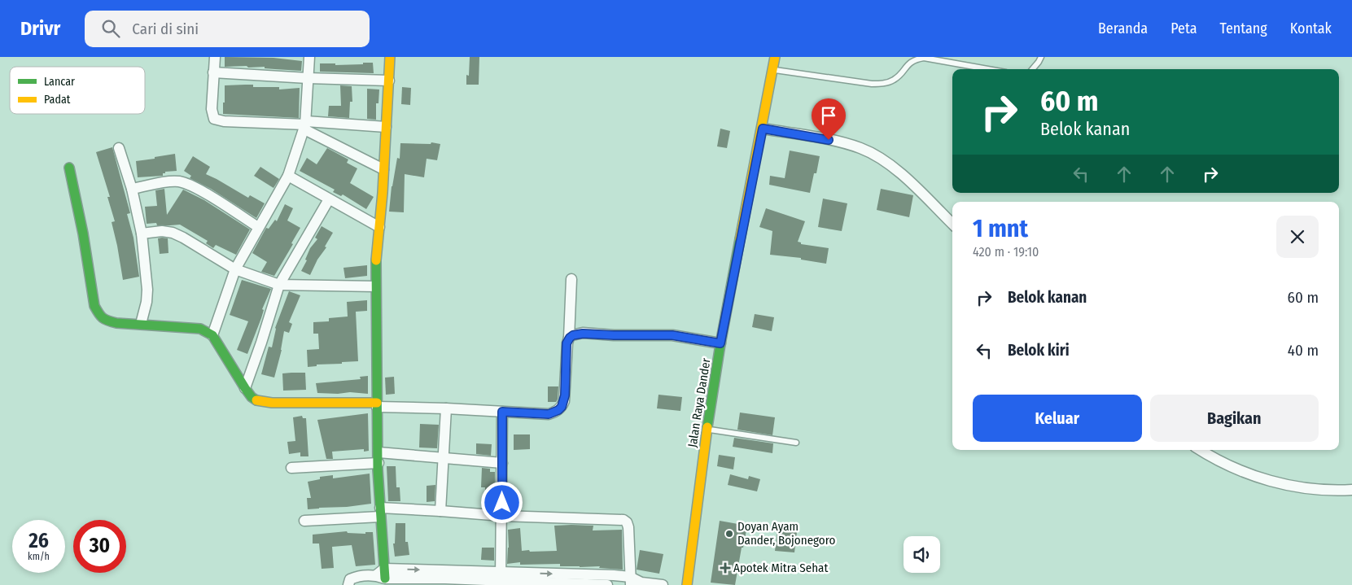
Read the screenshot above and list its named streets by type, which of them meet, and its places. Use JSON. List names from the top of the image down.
{
  "streets": {
    "street": ["Jalan Raya Dander"]
  },
  "places": {
    "other": ["Doyan Ayam Dander, Bojonegoro"],
    "health": ["Apotek Mitra Sehat"]
  },
  "legend": ["Lancar", "Padat"],
  "page": {
    "header": "Drivr",
    "search": "Cari di sini",
    "nav": [
      "Beranda",
      "Peta",
      "Tentang",
      "Kontak"
    ],
    "turn": ["60 m", "Belok kanan"],
    "heading": ["1 mnt", "420 m · 19:10"],
    "list": [
      {
        "name": "Belok kanan",
        "value": "60 m"
      },
      {
        "name": "Belok kiri",
        "value": "40 m"
      }
    ],
    "buttons": ["Keluar", "Bagikan"],
    "speed": "26 km/h",
    "limit": "30"
  }
}
